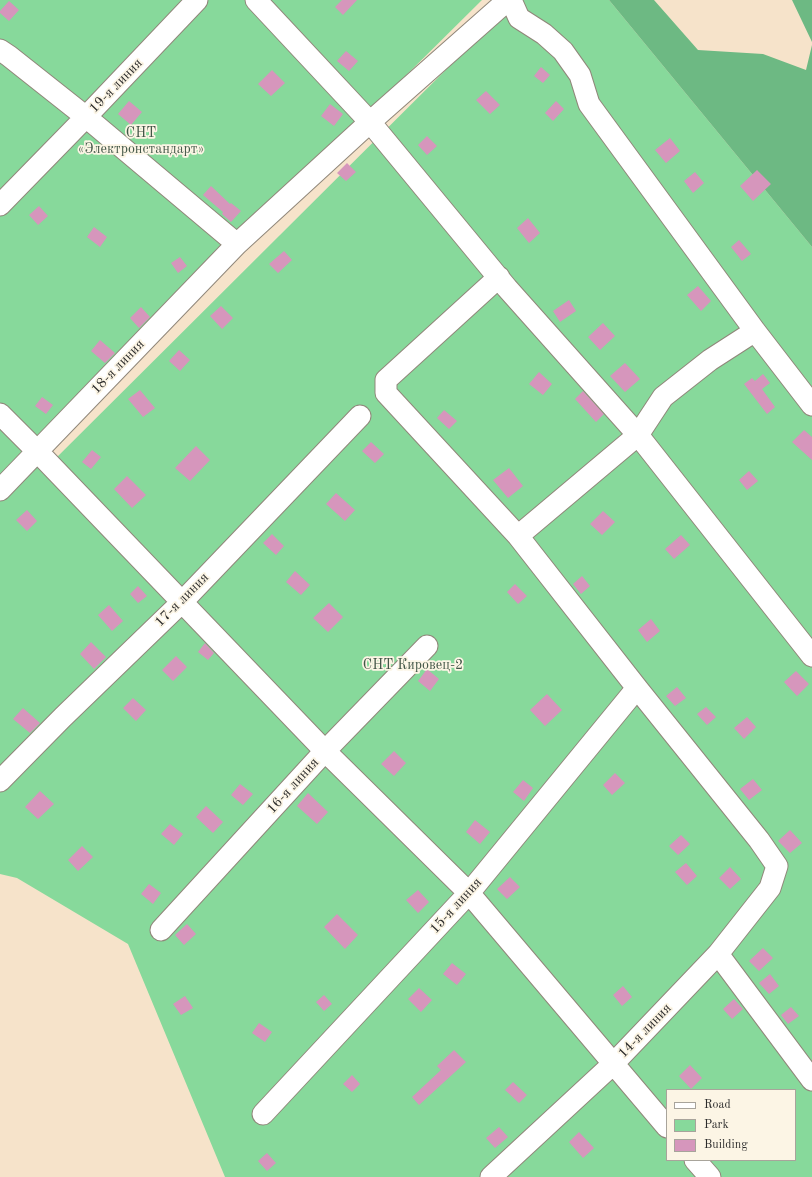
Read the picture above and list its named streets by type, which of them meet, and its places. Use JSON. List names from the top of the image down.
{
  "streets": {
    "street": [
      "19-я линия",
      "18-я линия",
      "17-я линия",
      "16-я линия",
      "15-я линия",
      "14-я линия"
    ]
  },
  "crossings": [
    ["15-я линия", "14-я линия"]
  ],
  "parks": ["СНТ «Электронстандарт»", "СНТ Кировец-2"],
  "legend": ["Road", "Park", "Building"]
}
